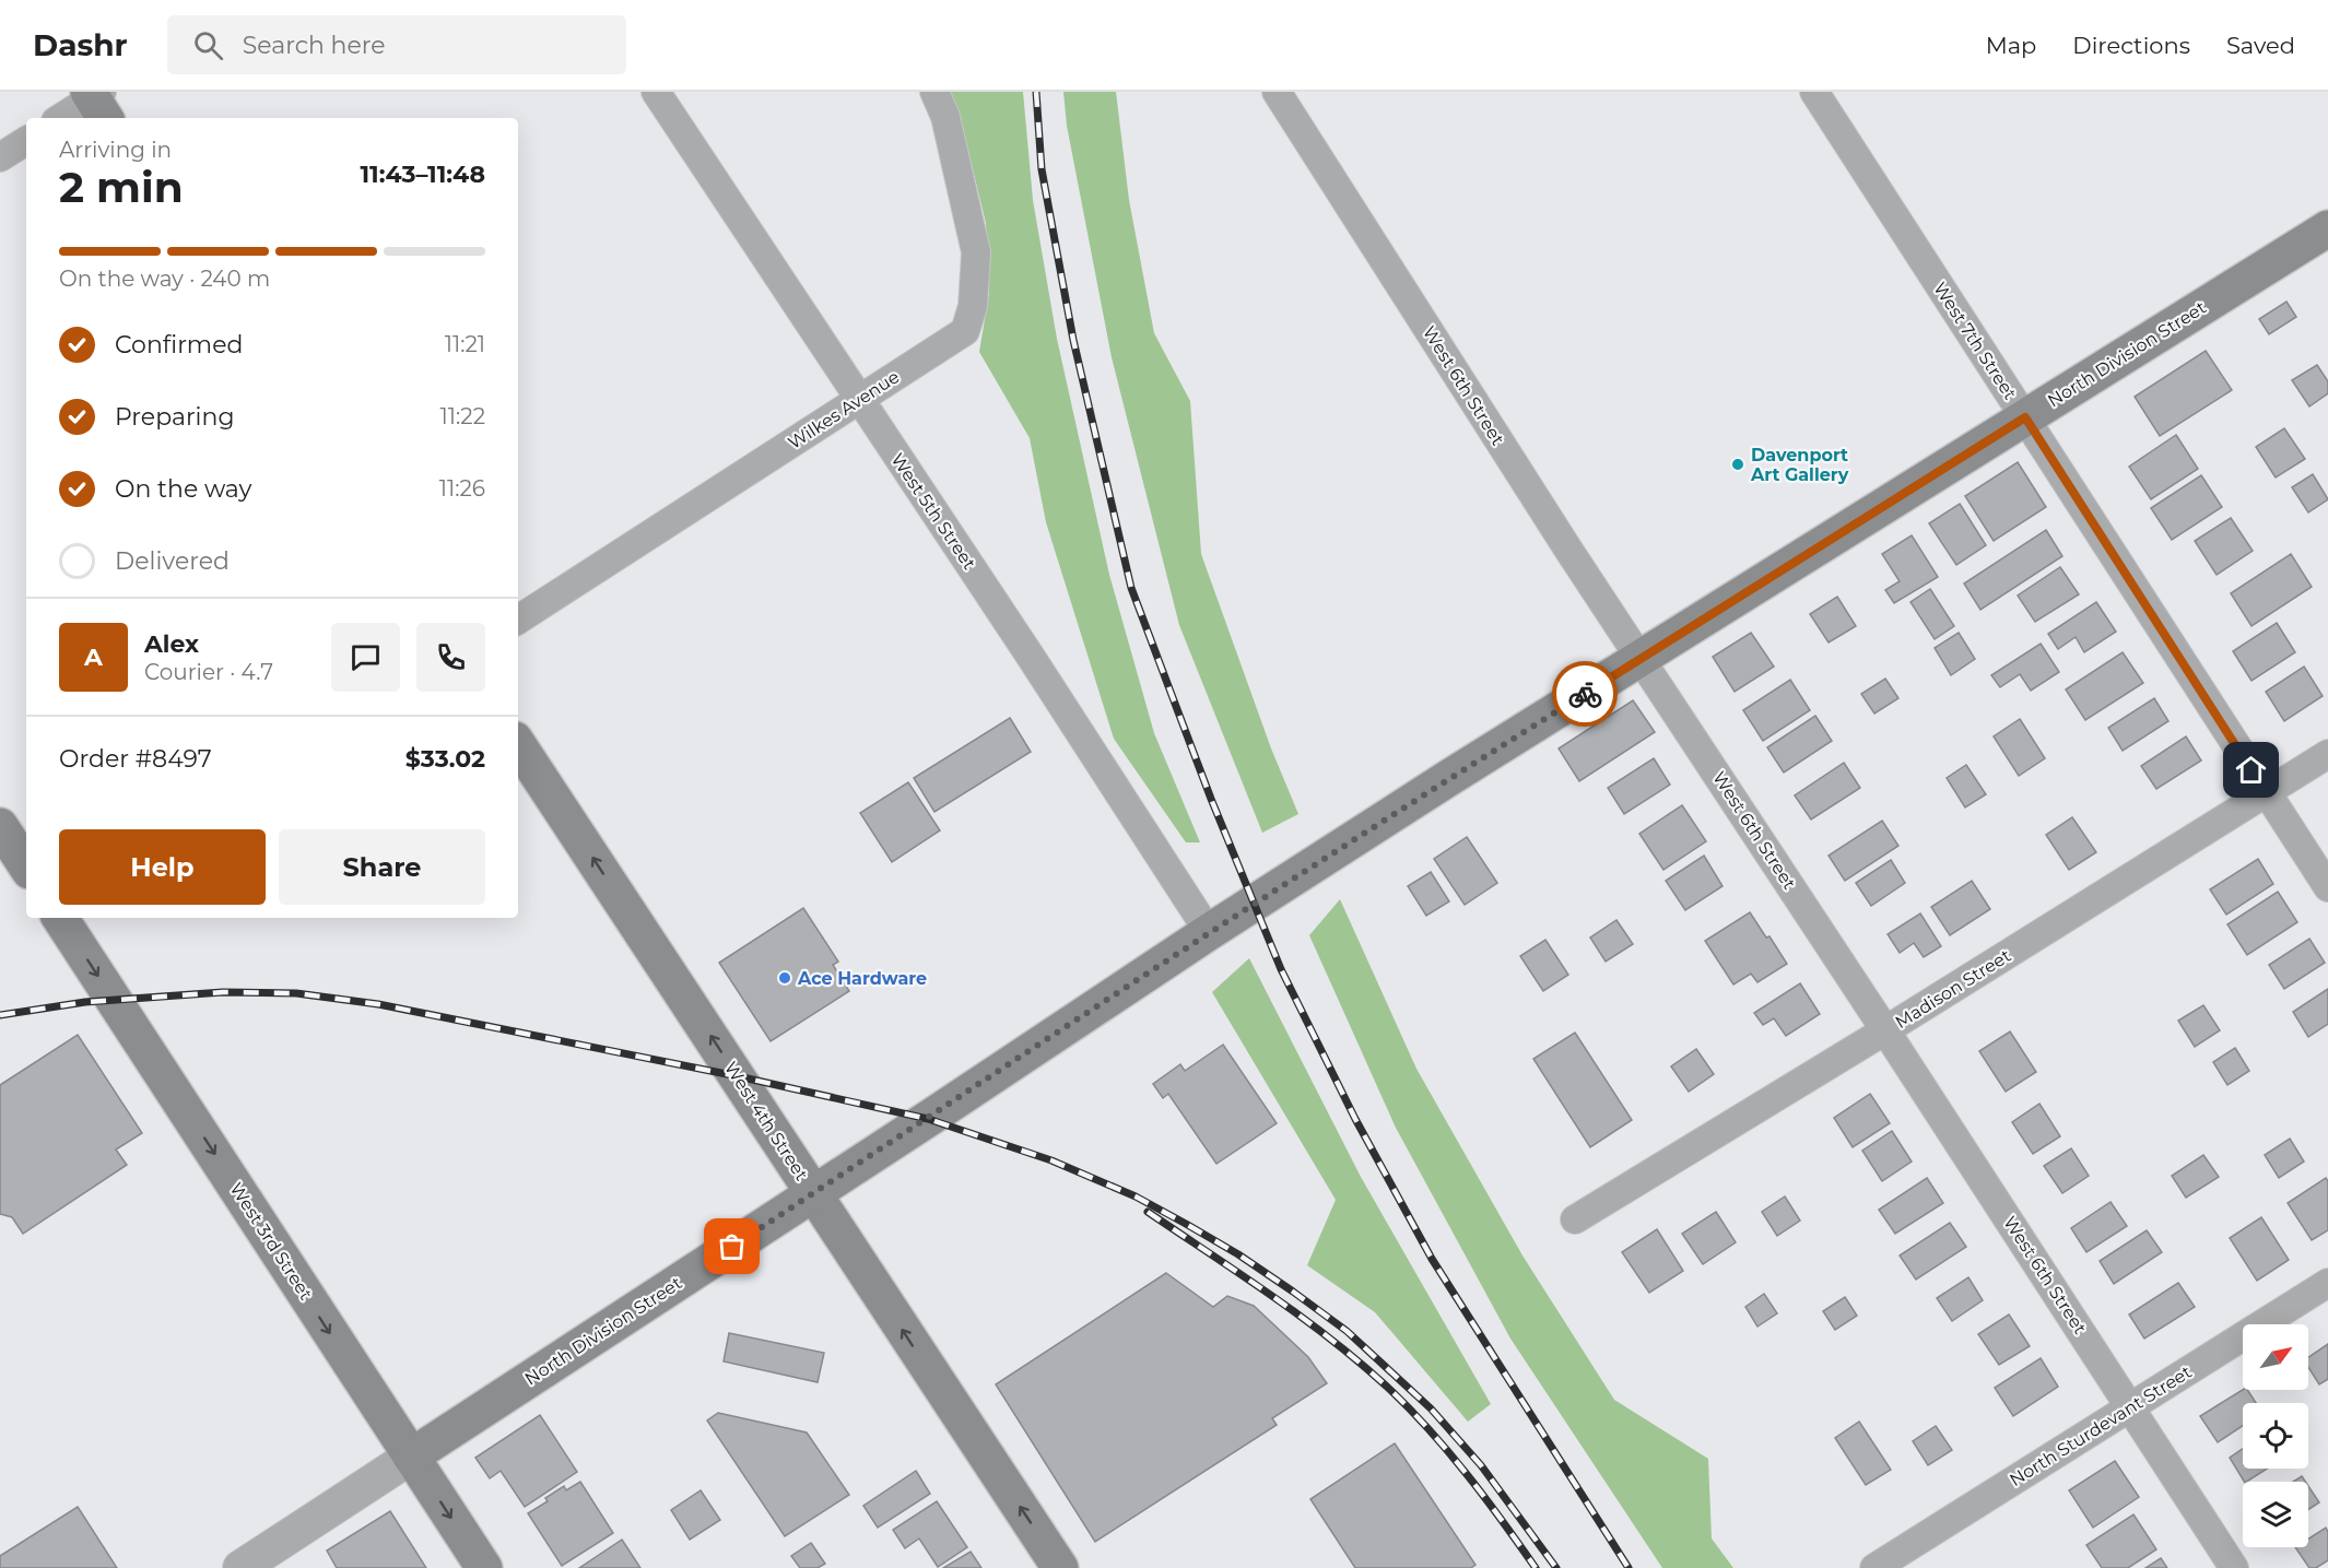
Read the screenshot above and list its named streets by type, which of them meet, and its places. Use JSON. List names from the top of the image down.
{
  "streets": {
    "main road": ["North Division Street", "West 4th Street", "West 3rd Street"],
    "street": [
      "West 7th Street",
      "West 6th Street",
      "Wilkes Avenue",
      "West 5th Street",
      "Madison Street",
      "North Sturdevant Street"
    ]
  },
  "crossings": [
    ["West 7th Street", "North Division Street"],
    ["West 7th Street", "Madison Street"],
    ["North Division Street", "West 6th Street"],
    ["North Division Street", "West 5th Street"],
    ["North Division Street", "West 4th Street"],
    ["North Division Street", "West 3rd Street"],
    ["West 6th Street", "Madison Street"],
    ["West 6th Street", "North Sturdevant Street"],
    ["Wilkes Avenue", "West 5th Street"]
  ],
  "one_way": ["West 4th Street", "West 3rd Street"],
  "places": ["Davenport Art Gallery", "Ace Hardware"],
  "north": "top right",
  "page": {
    "header": "Dashr",
    "search": "Search here",
    "nav": ["Map", "Directions", "Saved"],
    "heading": ["2 min", "Arriving in", "11:43–11:48"],
    "panel": [
      "Alex",
      "Courier · 4.7",
      "Order #8497",
      "$33.02"
    ],
    "bar": "On the way · 240 m",
    "list": [
      ["Confirmed", "11:21"],
      ["Preparing", "11:22"],
      ["On the way", "11:26"],
      "Delivered"
    ],
    "round": "A",
    "buttons": ["Help", "Share"]
  }
}
